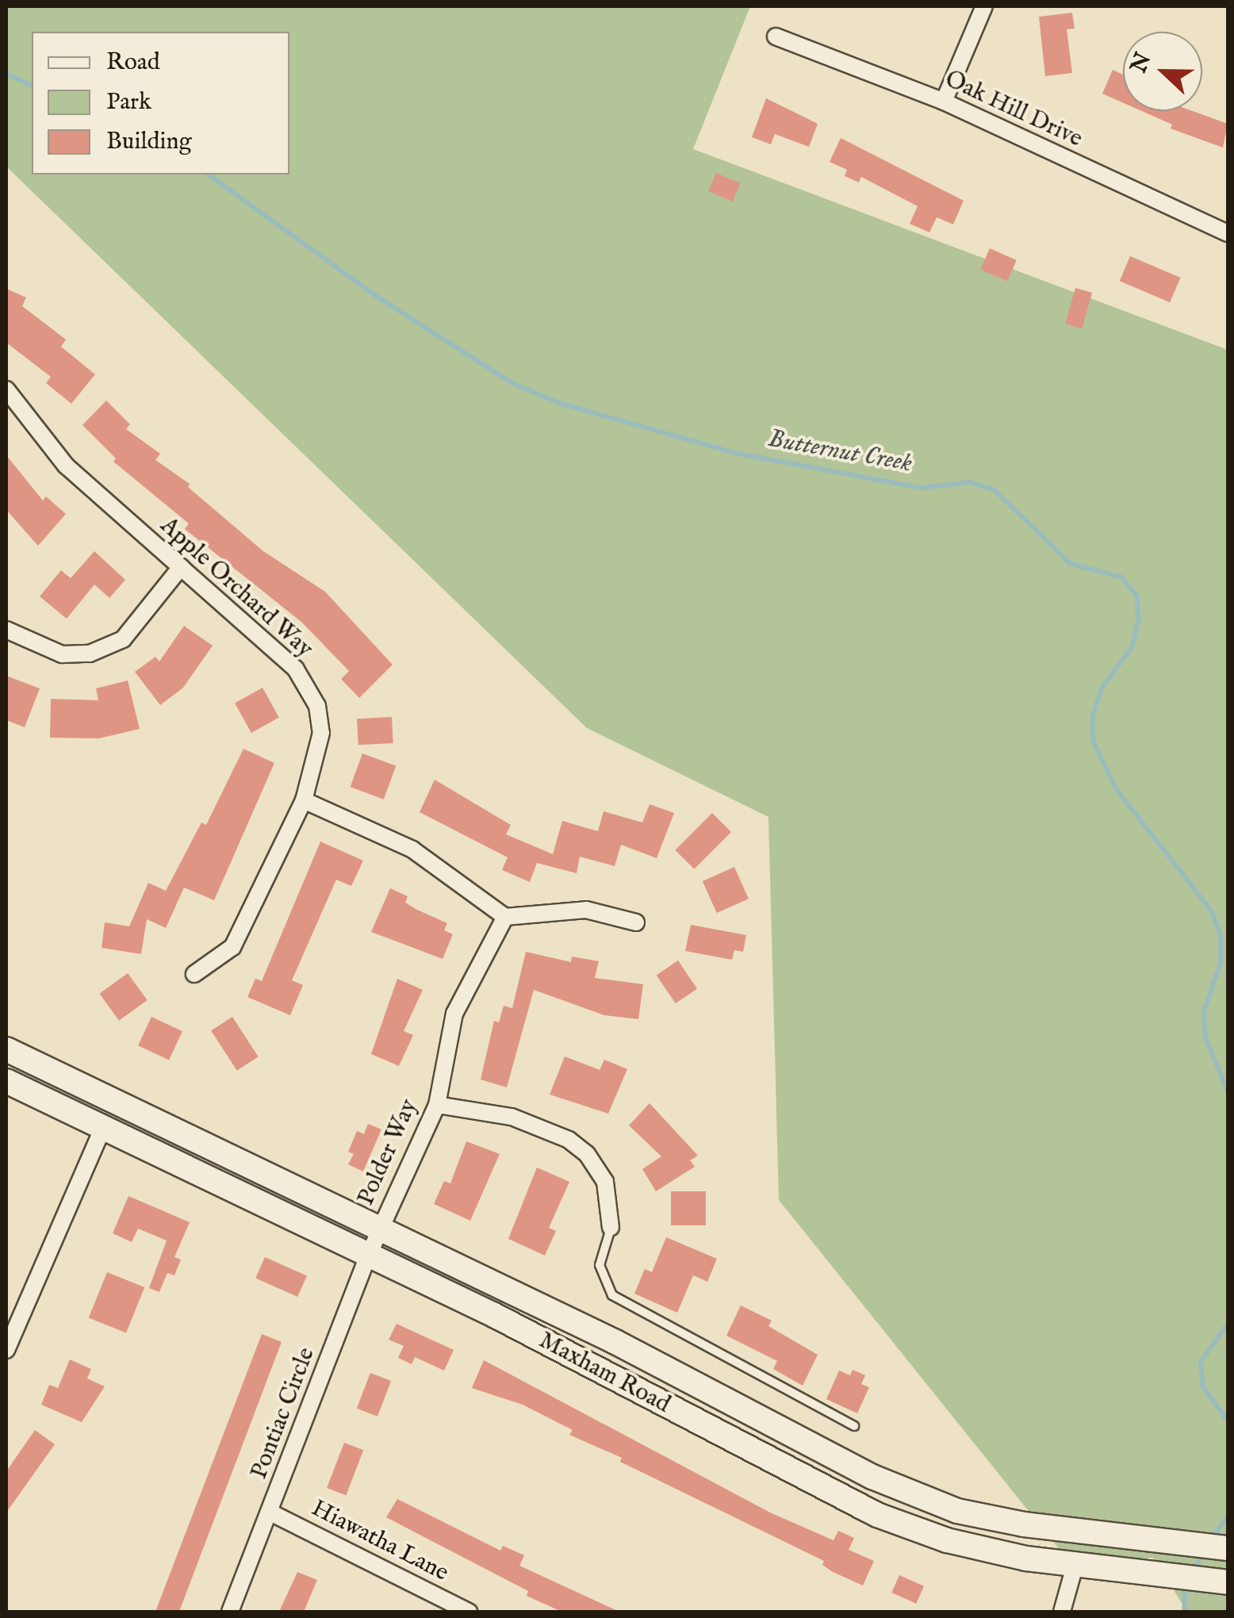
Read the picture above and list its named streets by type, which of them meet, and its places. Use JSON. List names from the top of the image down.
{
  "streets": {
    "main road": ["Maxham Road"],
    "street": [
      "Oak Hill Drive",
      "Apple Orchard Way",
      "Polder Way",
      "Pontiac Circle",
      "Hiawatha Lane"
    ]
  },
  "crossings": [
    ["Polder Way", "Maxham Road"],
    ["Polder Way", "Pontiac Circle"],
    ["Maxham Road", "Pontiac Circle"],
    ["Pontiac Circle", "Hiawatha Lane"]
  ],
  "water": ["Butternut Creek"],
  "legend": ["Road", "Park", "Building"],
  "north": "left"
}
